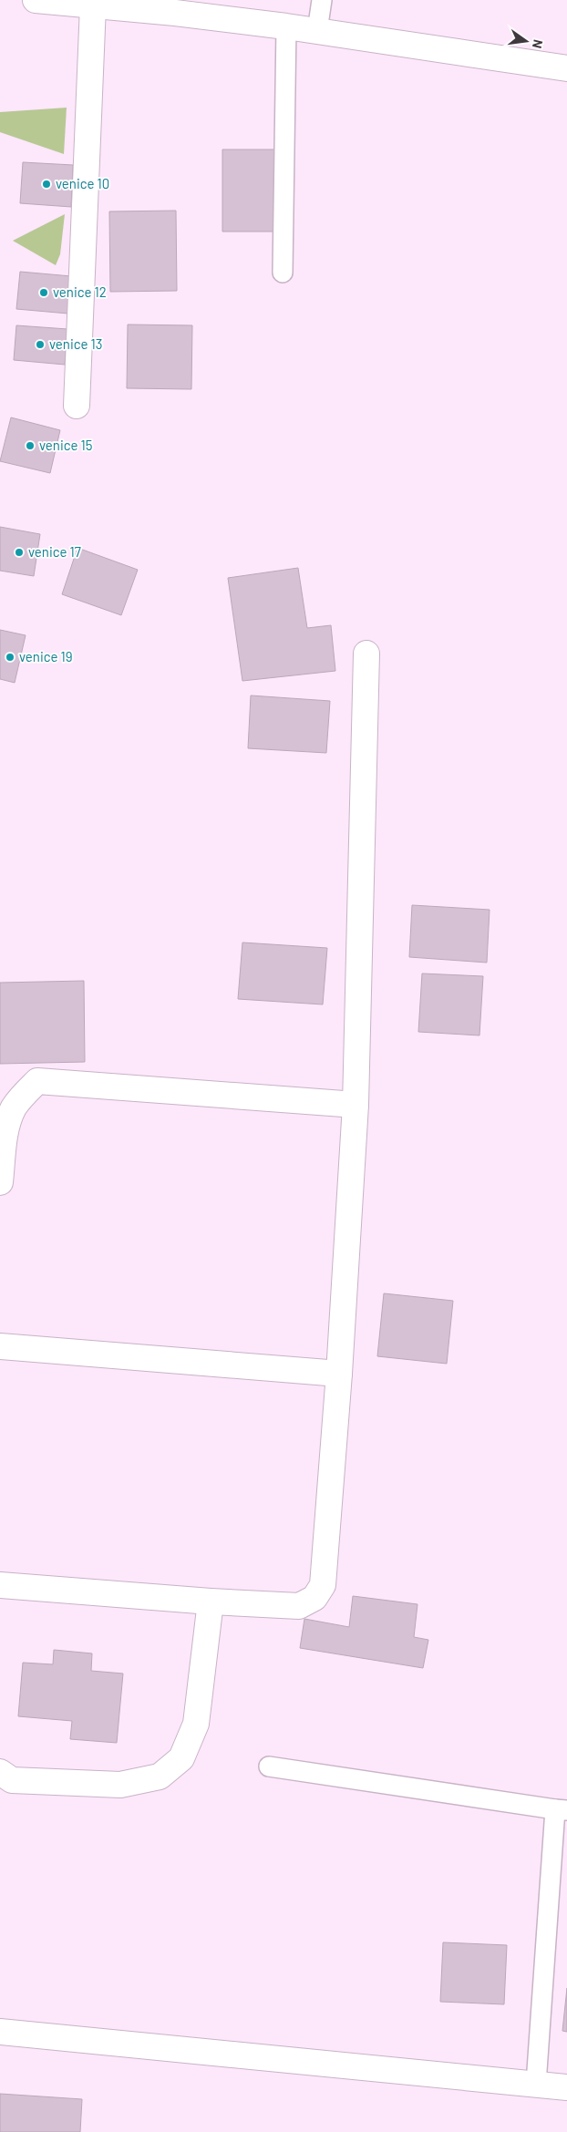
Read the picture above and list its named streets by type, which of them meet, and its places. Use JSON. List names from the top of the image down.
{
  "places": [
    "venice 10",
    "venice 12",
    "venice 13",
    "venice 15",
    "venice 17",
    "venice 19"
  ],
  "north": "right"
}
